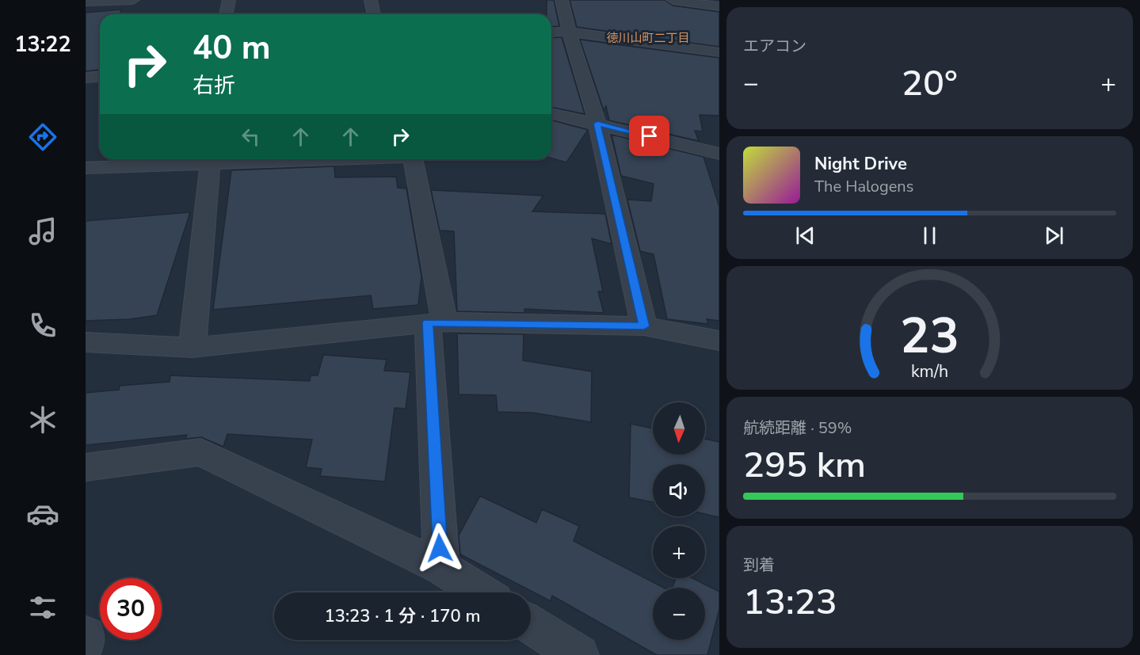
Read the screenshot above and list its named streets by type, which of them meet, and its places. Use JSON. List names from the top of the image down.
{
  "districts": ["徳川山町二丁目"],
  "north": "bottom",
  "page": {
    "tabs": "13:22",
    "tile": [
      "エアコン",
      ["航続距離 · 59%", "295 km"],
      ["到着", "13:23"]
    ],
    "turn": ["40 m", "右折"],
    "heat": ["−", "20°", "+"],
    "song": ["Night Drive", "The Halogens"],
    "map_buttons": ["+", "−"],
    "limit": "30",
    "trip": "13:23 · 1 分 · 170 m",
    "gauge": ["23", "km/h"]
  }
}
